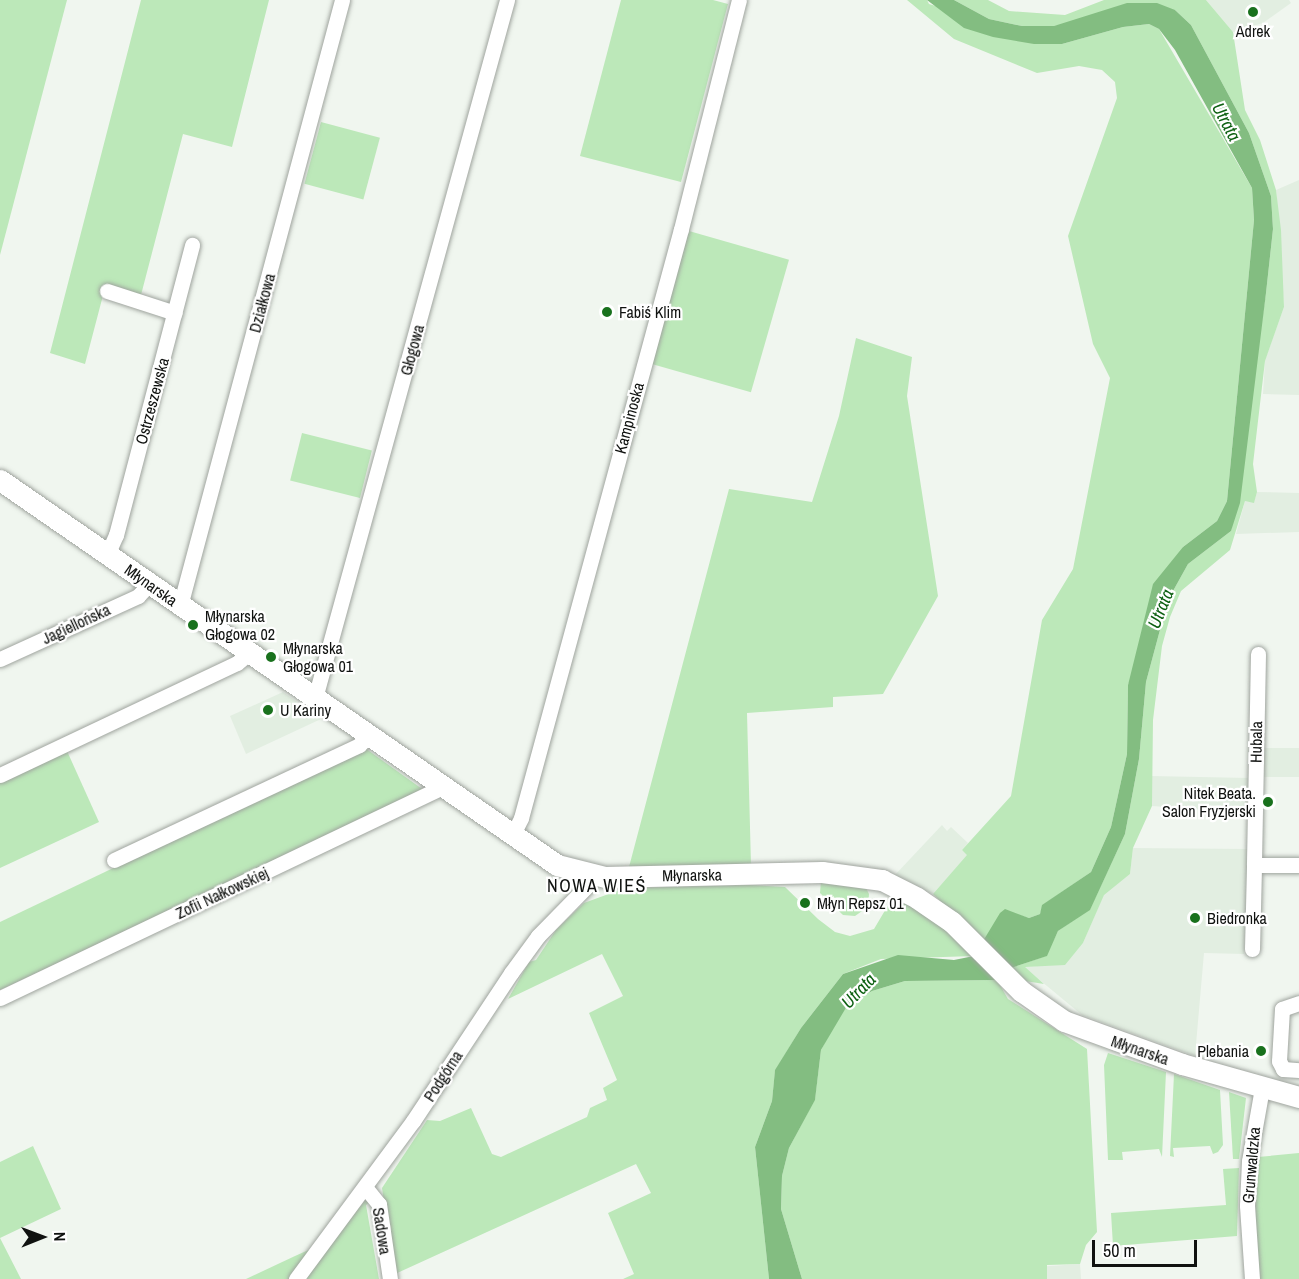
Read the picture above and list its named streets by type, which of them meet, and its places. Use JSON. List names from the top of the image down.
{
  "streets": {
    "street": [
      "Działkowa",
      "Głogowa",
      "Ostrzeszewska",
      "Kampinoska",
      "Młynarska",
      "Jagiellońska",
      "Hubala",
      "Zofii Nałkowskiej",
      "Podgórna",
      "Grunwaldzka",
      "Sadowa"
    ]
  },
  "crossings": [
    ["Działkowa", "Młynarska"],
    ["Głogowa", "Młynarska"],
    ["Ostrzeszewska", "Młynarska"],
    ["Kampinoska", "Młynarska"],
    ["Młynarska", "Jagiellońska"],
    ["Młynarska", "Zofii Nałkowskiej"],
    ["Młynarska", "Podgórna"],
    ["Młynarska", "Grunwaldzka"],
    ["Podgórna", "Sadowa"]
  ],
  "districts": ["NOWA WIEŚ"],
  "water": ["Utrata"],
  "places": [
    "Adrek",
    "Fabiś Klim",
    "Młynarska Głogowa 02",
    "Młynarska Głogowa 01",
    "U Kariny",
    "Nitek Beata. Salon Fryzjerski",
    "Młyn Repsz 01",
    "Biedronka",
    "Plebania"
  ],
  "scale_bar": "50 m",
  "north": "right"
}
